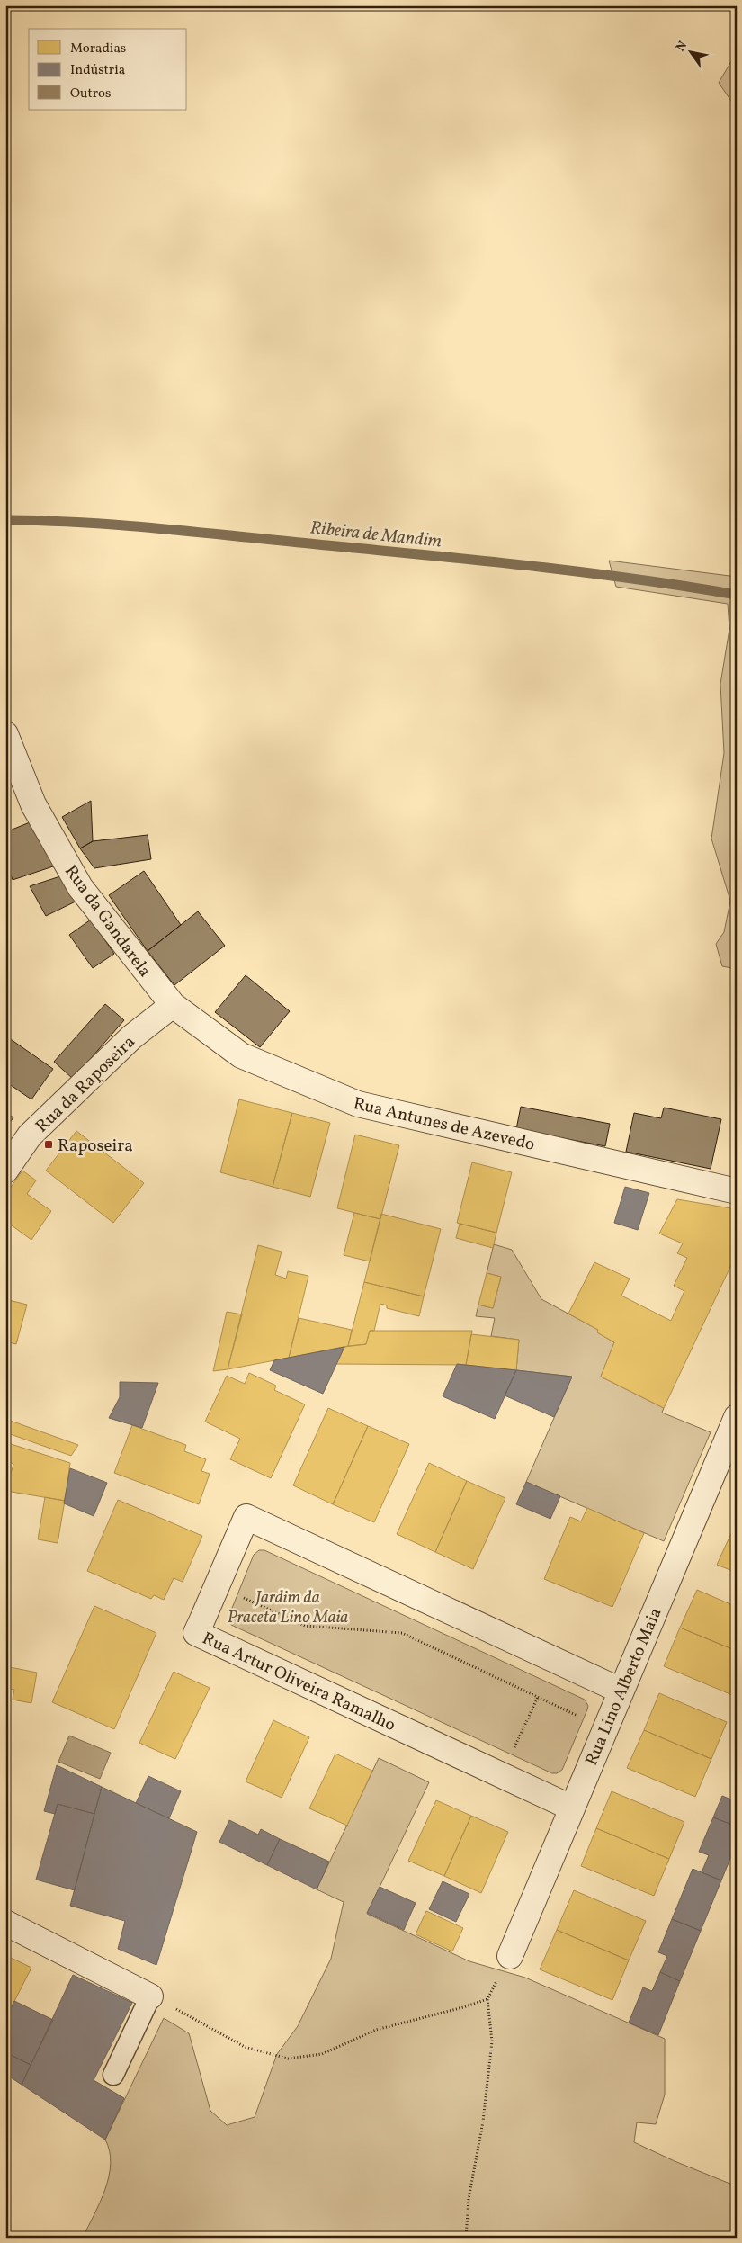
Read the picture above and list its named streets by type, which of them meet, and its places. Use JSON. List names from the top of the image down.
{
  "streets": {
    "street": [
      "Rua da Gandarela",
      "Rua da Raposeira",
      "Rua Antunes de Azevedo",
      "Rua Artur Oliveira Ramalho",
      "Rua Lino Alberto Maia"
    ]
  },
  "crossings": [
    ["Rua da Gandarela", "Rua da Raposeira"],
    ["Rua da Gandarela", "Rua Antunes de Azevedo"],
    ["Rua da Raposeira", "Rua Antunes de Azevedo"],
    ["Rua Artur Oliveira Ramalho", "Rua Lino Alberto Maia"]
  ],
  "water": ["Ribeira de Mandim"],
  "parks": ["Jardim da Praceta Lino Maia"],
  "places": {
    "transit": ["Raposeira"]
  },
  "legend": ["Moradias", "Indústria", "Outros"],
  "north": "top left"
}
